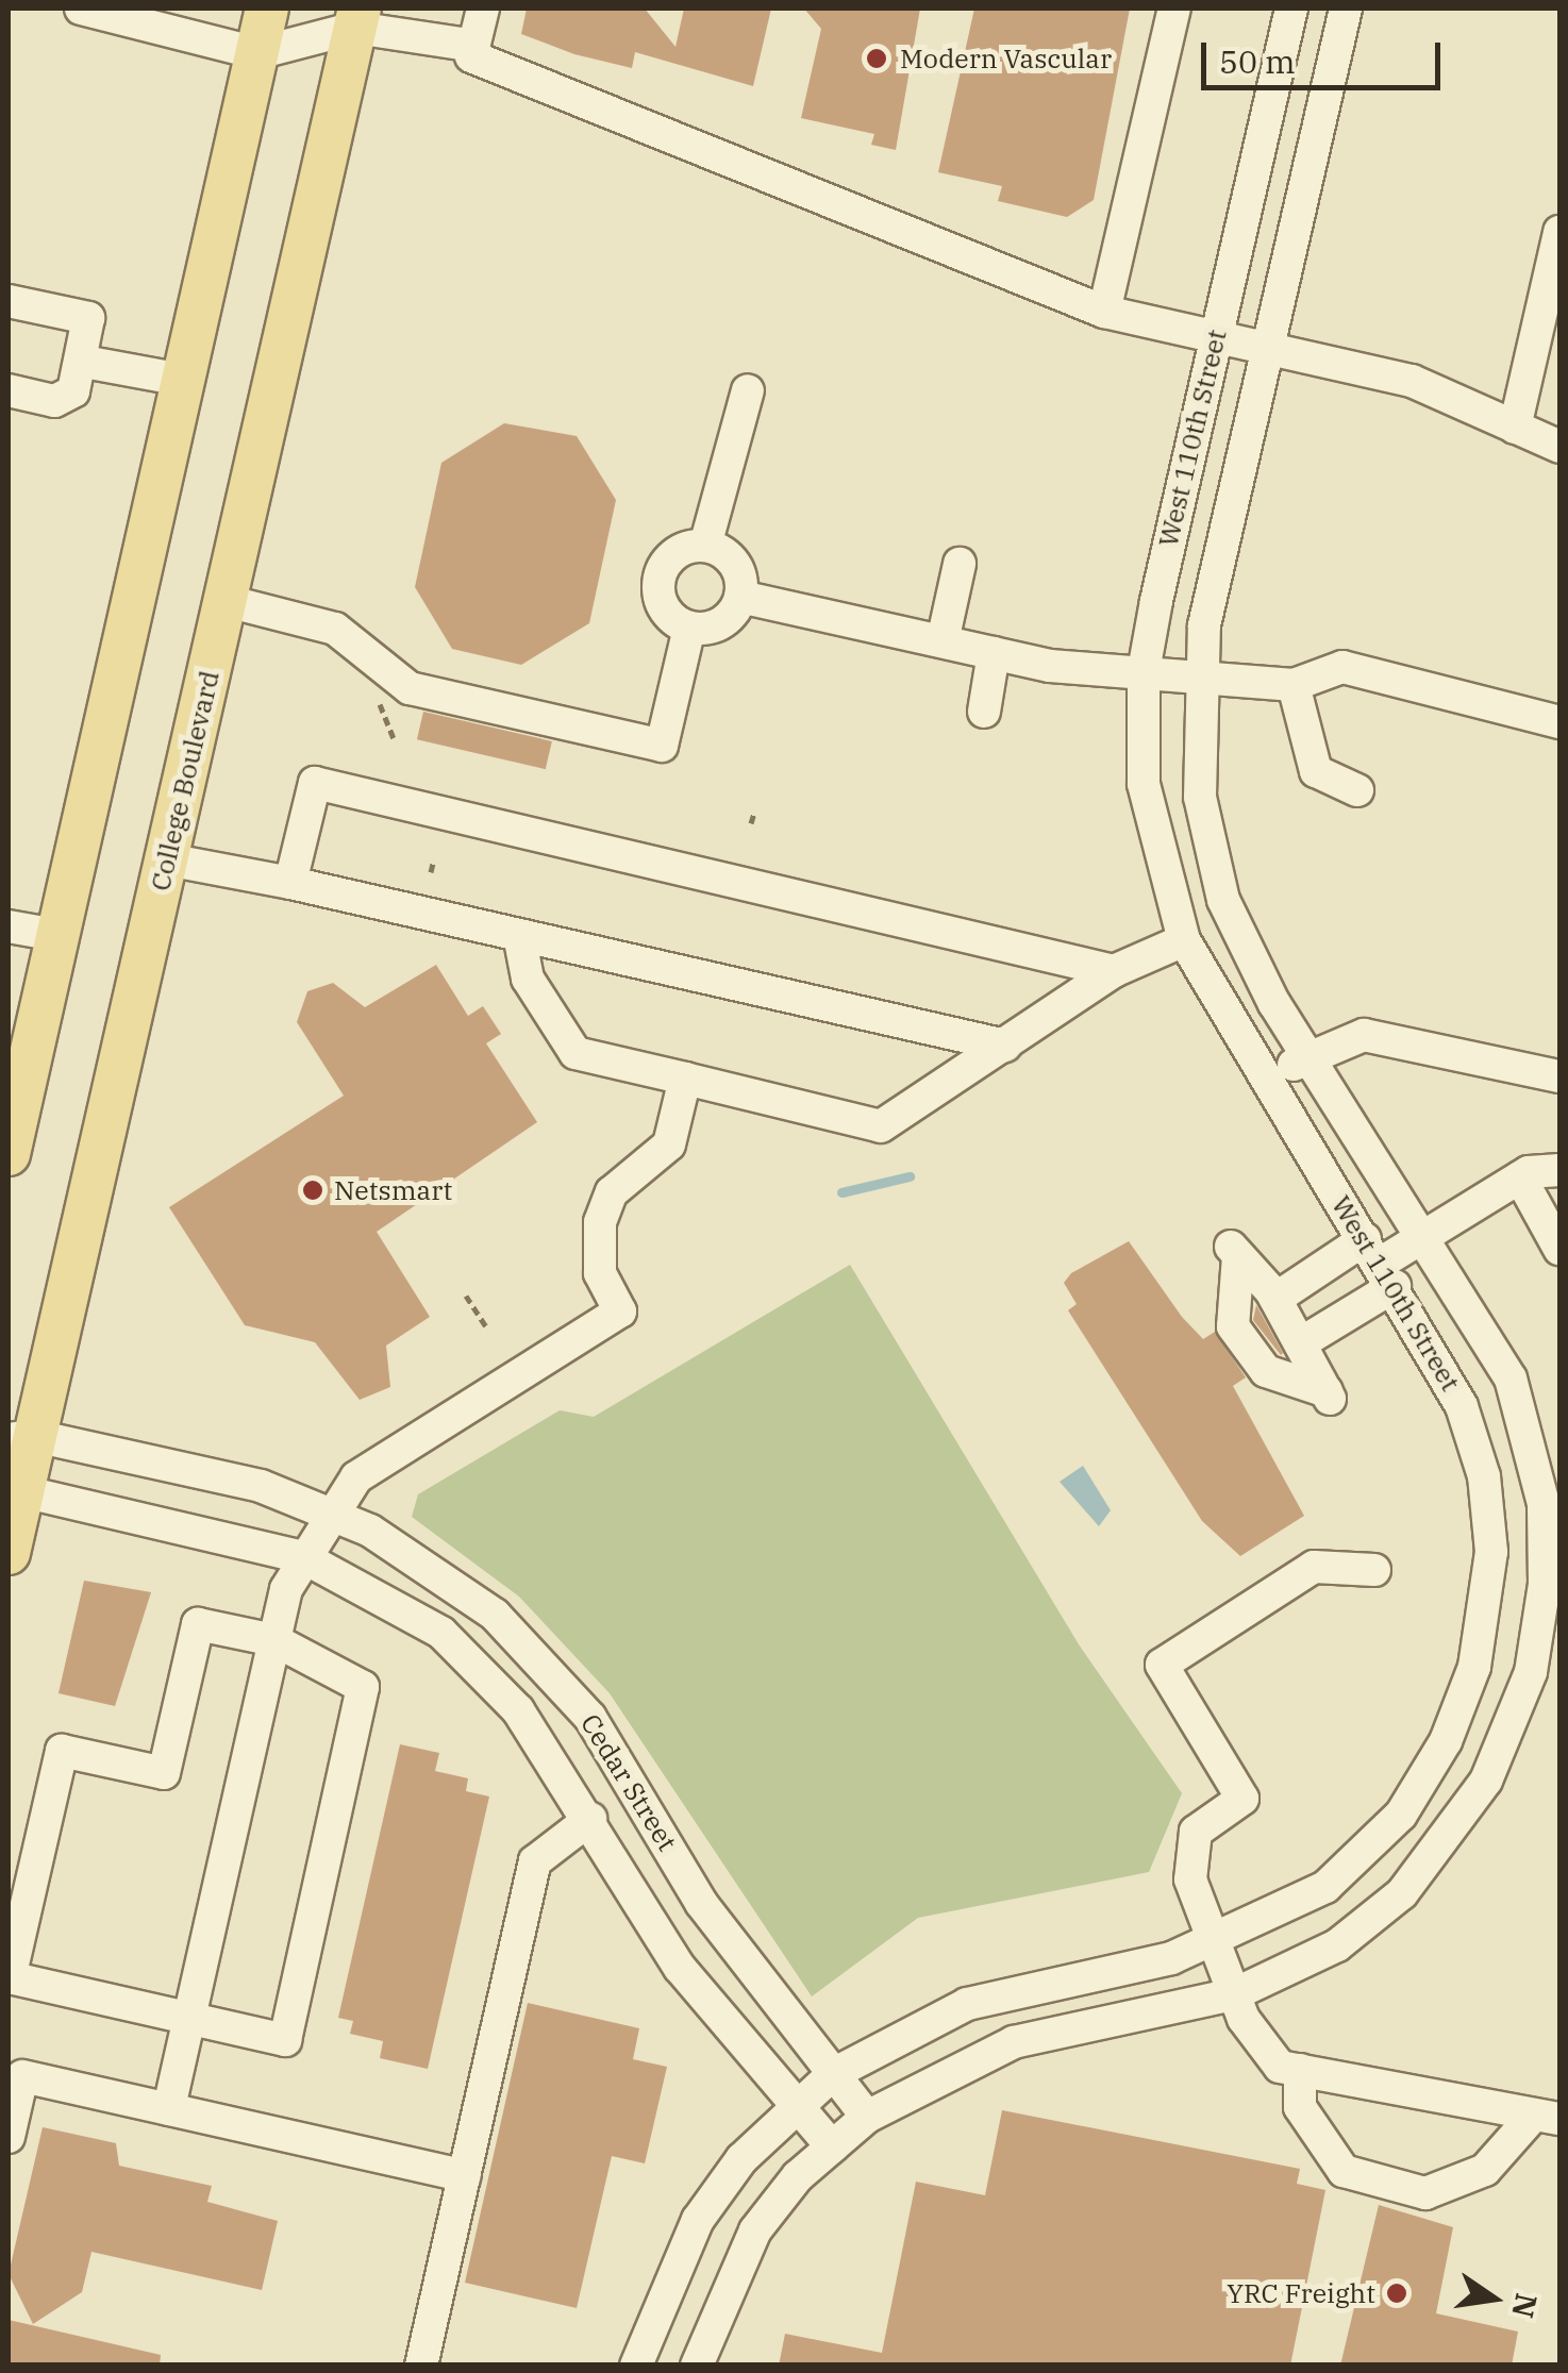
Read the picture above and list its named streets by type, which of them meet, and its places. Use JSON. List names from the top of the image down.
{
  "streets": {
    "main road": ["College Boulevard"],
    "street": ["West 110th Street", "Cedar Street"]
  },
  "crossings": [
    ["West 110th Street", "Cedar Street"],
    ["College Boulevard", "Cedar Street"]
  ],
  "places": ["Modern Vascular", "Netsmart", "YRC Freight"],
  "scale_bar": "50 m",
  "north": "right"
}
